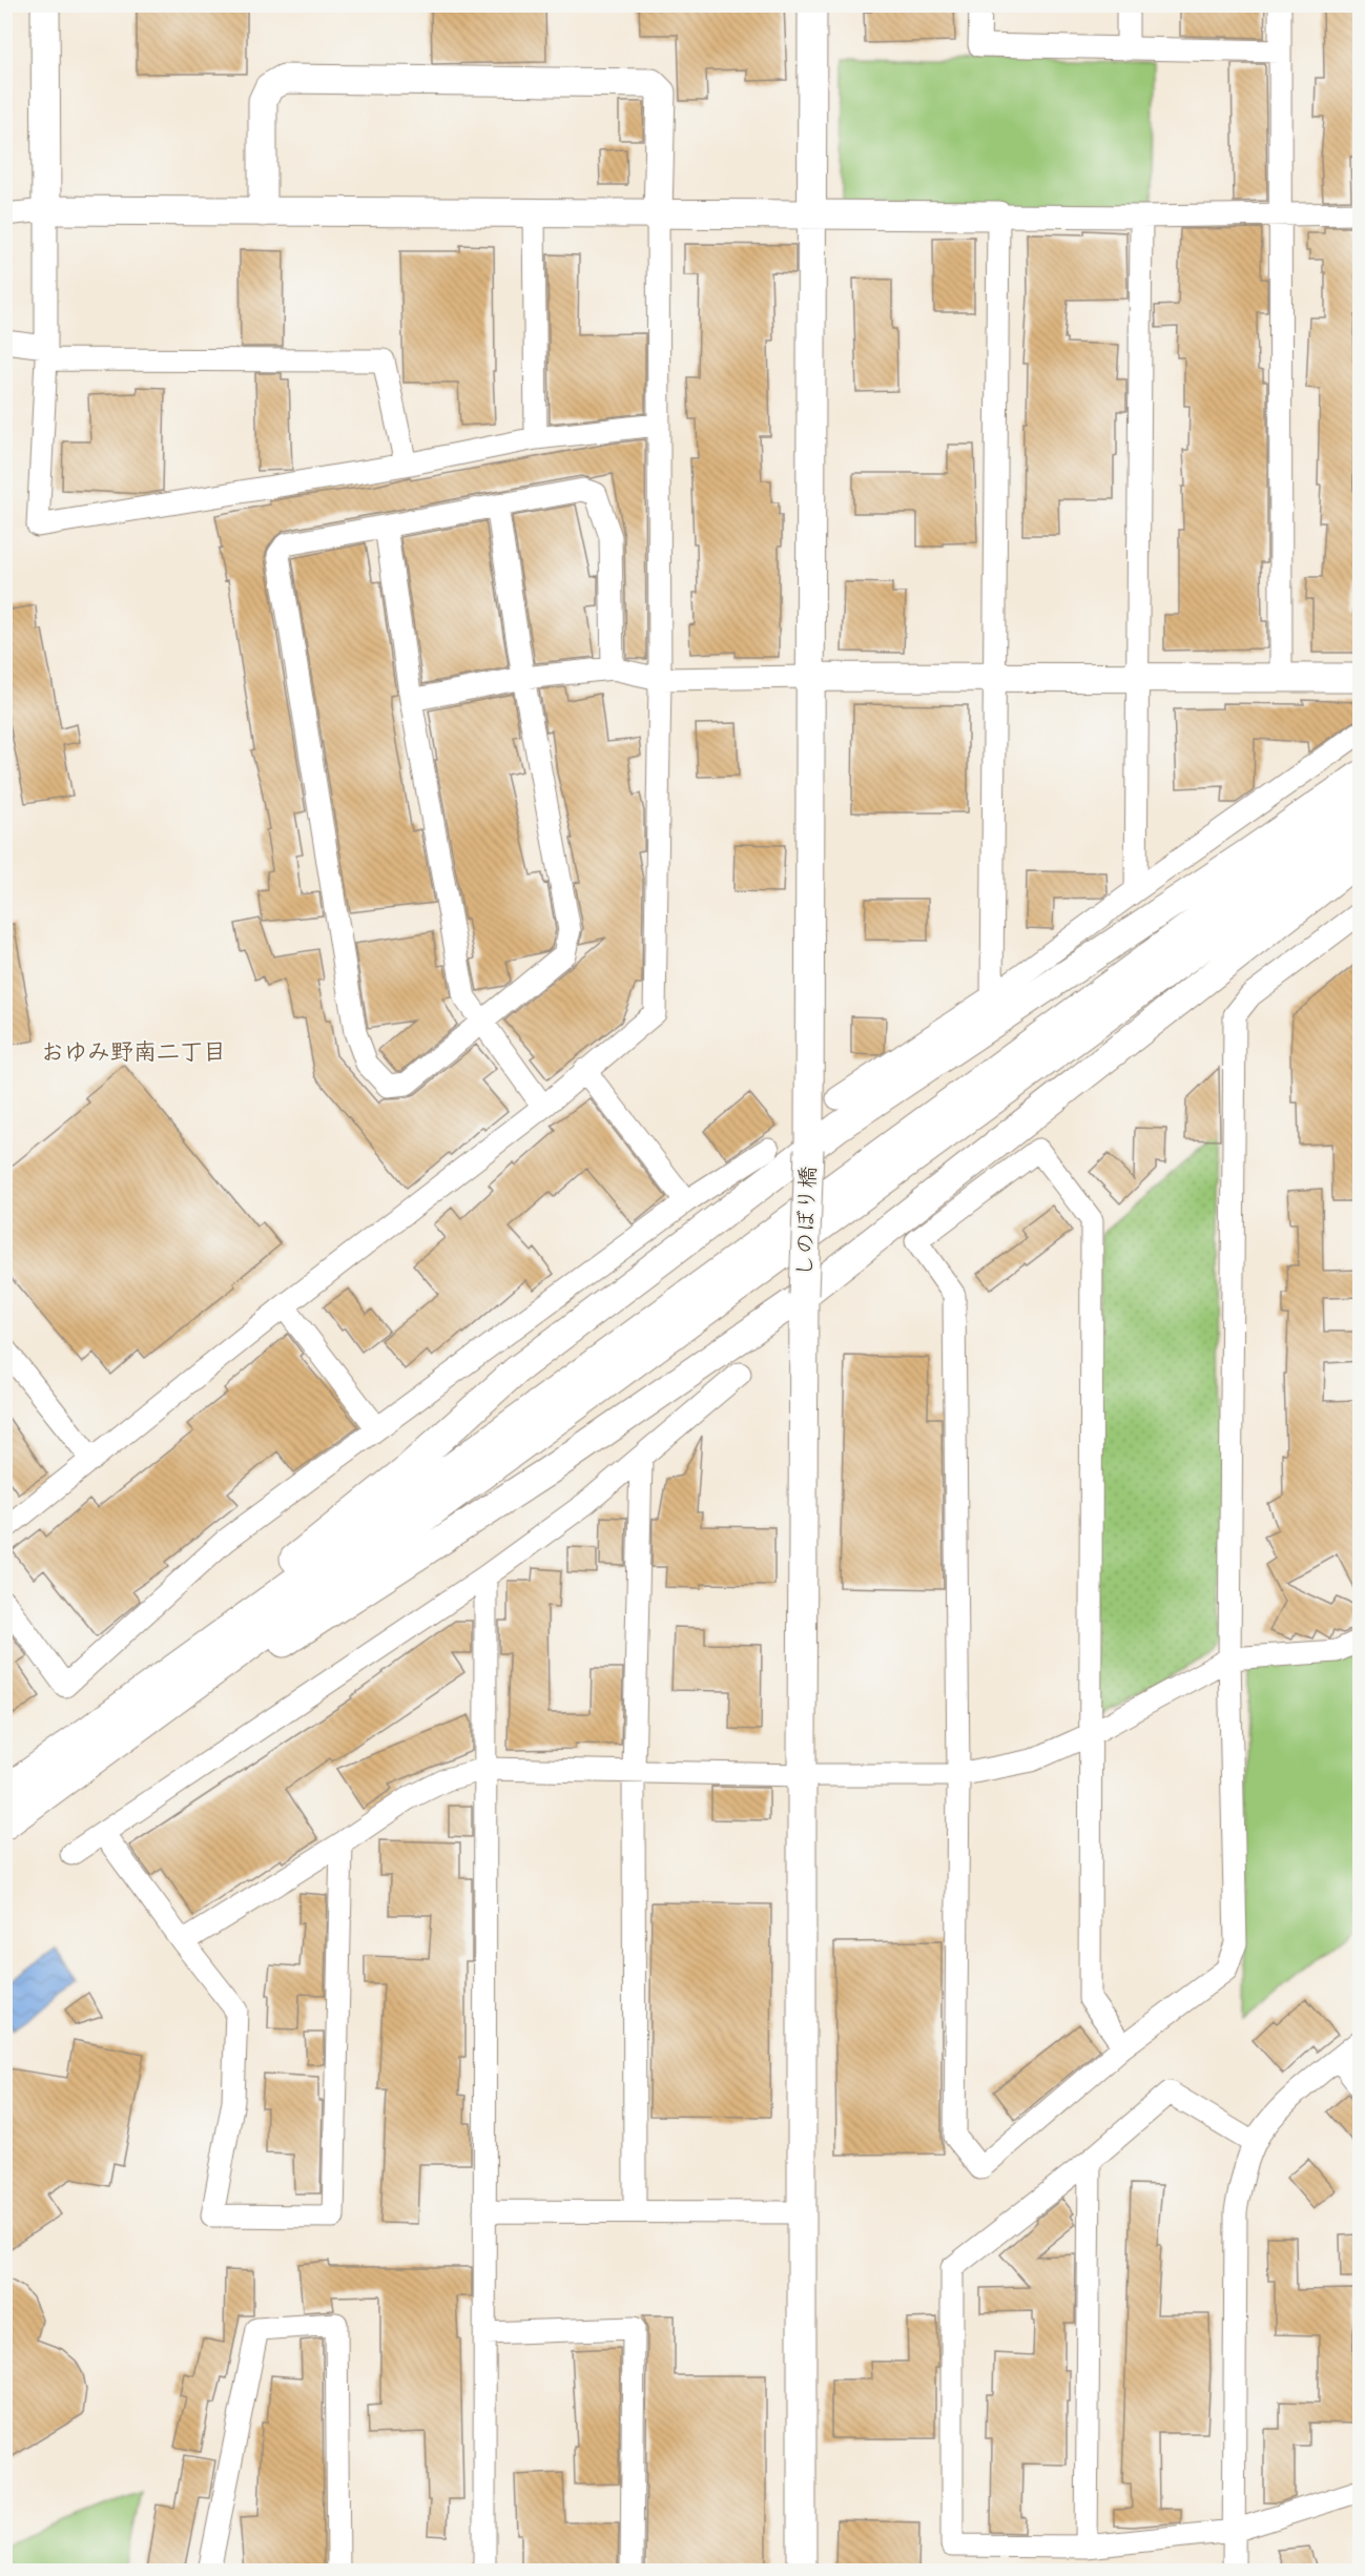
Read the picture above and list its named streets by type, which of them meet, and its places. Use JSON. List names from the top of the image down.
{
  "streets": {
    "street": ["しのぼり橋"]
  },
  "districts": ["おゆみ野南二丁目"]
}
